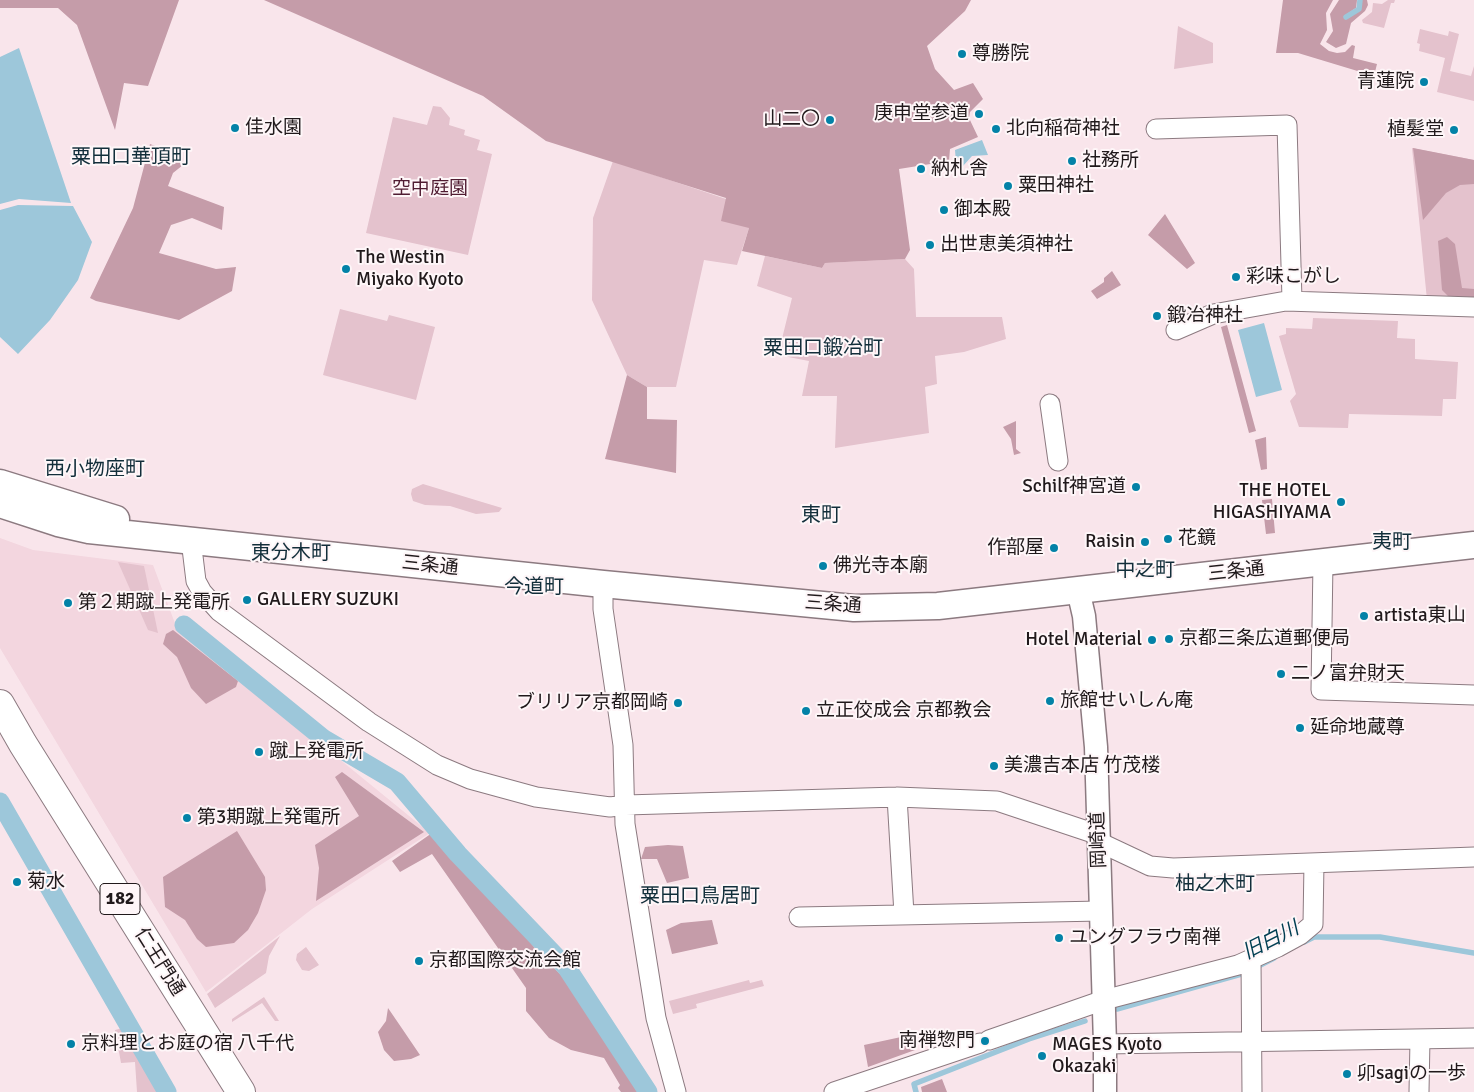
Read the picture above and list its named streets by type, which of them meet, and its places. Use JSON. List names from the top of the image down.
{
  "streets": {
    "main road": ["三条通", "182", "仁王門通"],
    "street": ["岡崎道"]
  },
  "crossings": [
    ["三条通", "岡崎道"]
  ],
  "districts": [
    "粟田口華頂町",
    "粟田口鍛冶町",
    "西小物座町",
    "東町",
    "夷町",
    "東分木町",
    "中之町",
    "今道町",
    "柚之木町",
    "粟田口鳥居町"
  ],
  "water": ["旧白川"],
  "parks": ["空中庭園"],
  "places": [
    "尊勝院",
    "青蓮院",
    "庚申堂参道",
    "山二〇",
    "佳水園",
    "北向稲荷神社",
    "植髪堂",
    "社務所",
    "納札舎",
    "粟田神社",
    "御本殿",
    "出世恵美須神社",
    "The Westin Miyako Kyoto",
    "彩味こがし",
    "鍛冶神社",
    "Schilf神宮道",
    "THE HOTEL HIGASHIYAMA",
    "花鏡",
    "Raisin",
    "作部屋",
    "佛光寺本廟",
    "GALLERY SUZUKI",
    "第２期蹴上発電所",
    "artista東山",
    "京都三条広道郵便局",
    "Hotel Material",
    "二ノ富弁財天",
    "旅館せいしん庵",
    "ブリリア京都岡崎",
    "立正佼成会 京都教会",
    "延命地蔵尊",
    "蹴上発電所",
    "美濃吉本店 竹茂楼",
    "第3期蹴上発電所",
    "菊水",
    "ユングフラウ南禅",
    "京都国際交流会館",
    "南禅惣門",
    "京料理とお庭の宿 八千代",
    "MAGES Kyoto Okazaki",
    "卯sagiの一歩"
  ]
}
